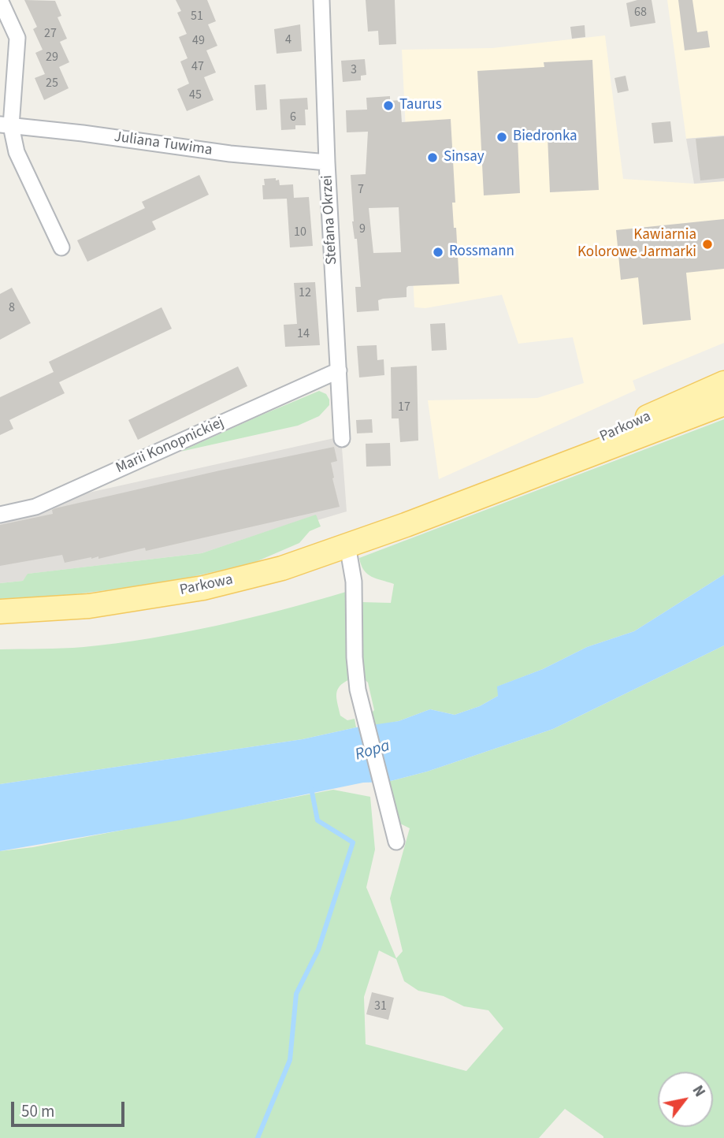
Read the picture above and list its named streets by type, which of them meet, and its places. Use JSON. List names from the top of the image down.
{
  "streets": {
    "main road": ["Parkowa"],
    "street": ["Juliana Tuwima", "Stefana Okrzei", "Marii Konopnickiej"]
  },
  "crossings": [
    ["Juliana Tuwima", "Stefana Okrzei"],
    ["Stefana Okrzei", "Marii Konopnickiej"]
  ],
  "water": ["Ropa"],
  "places": [
    "Taurus",
    "Biedronka",
    "Sinsay",
    "Kawiarnia Kolorowe Jarmarki",
    "Rossmann"
  ],
  "house_numbers": [
    "68",
    "51",
    "27",
    "4",
    "49",
    "29",
    "47",
    "3",
    "25",
    "45",
    "6",
    "7",
    "9",
    "10",
    "12",
    "8",
    "14",
    "17",
    "31"
  ],
  "scale_bar": "50 m",
  "north": "top right"
}
